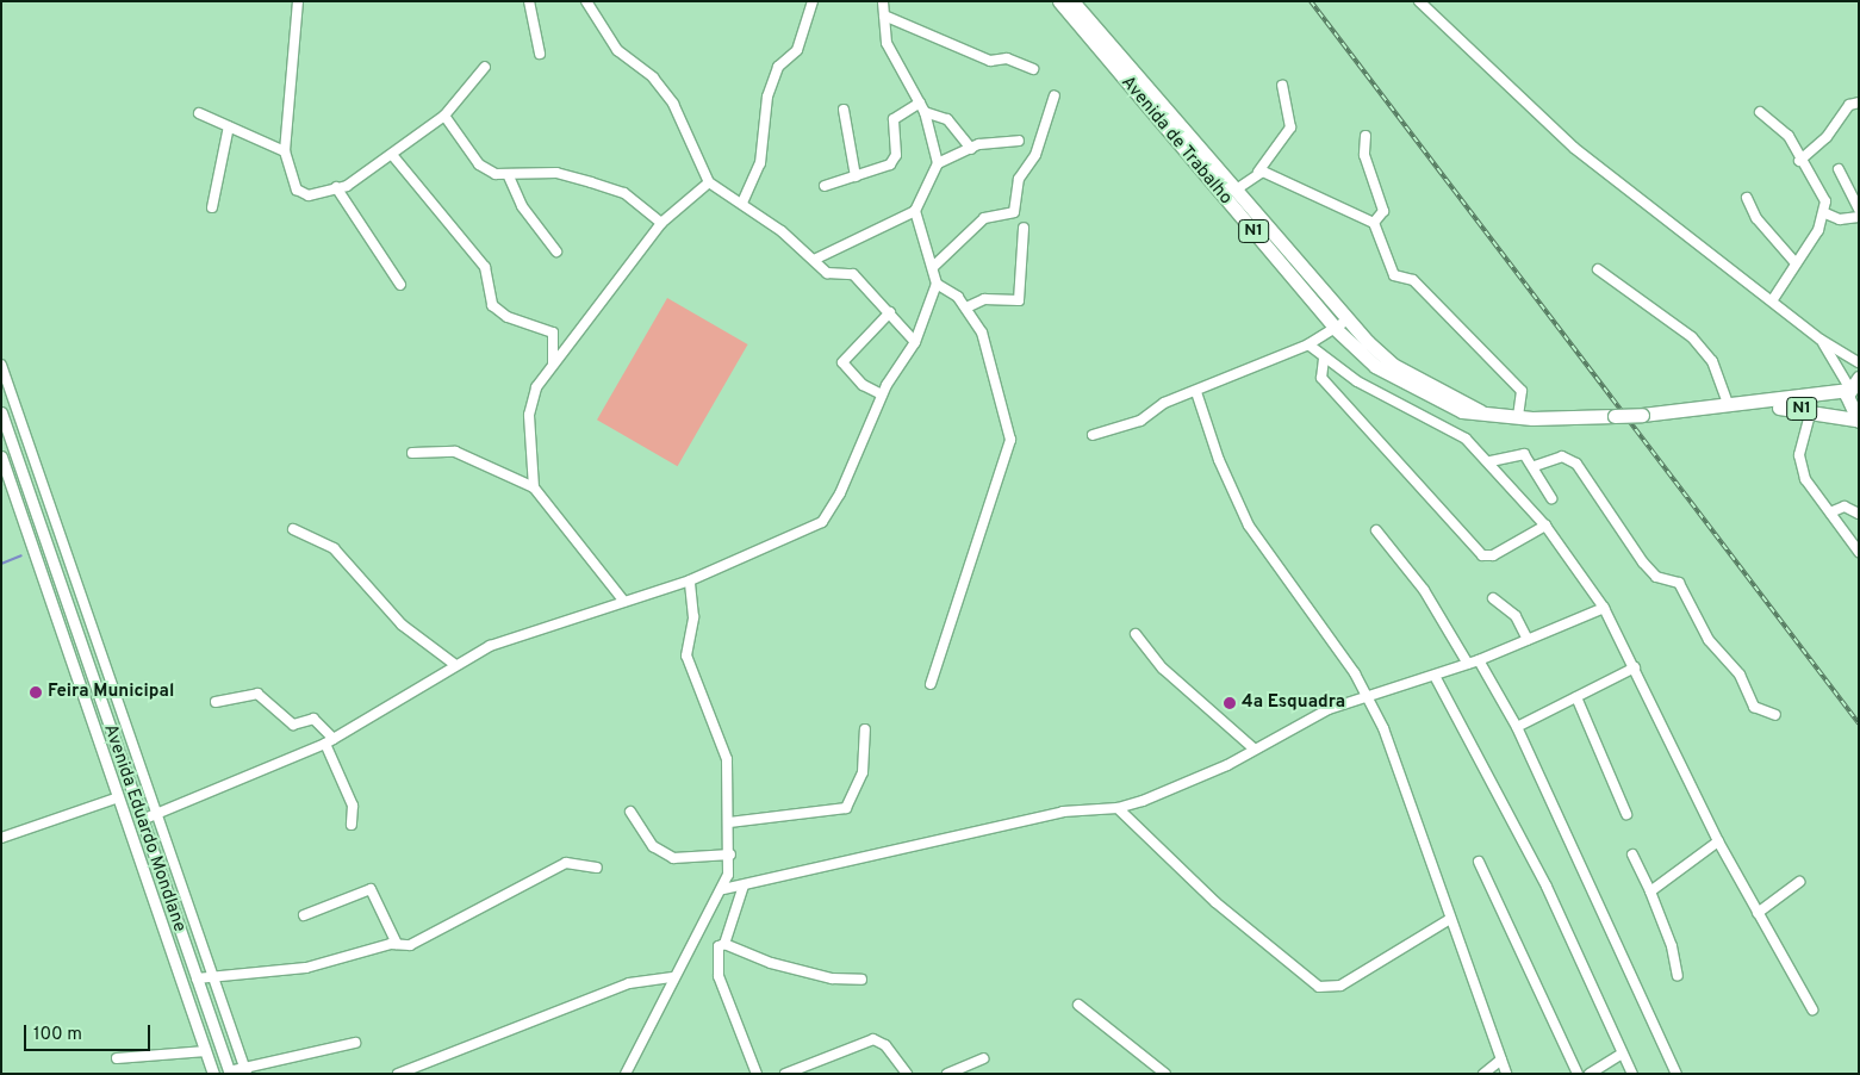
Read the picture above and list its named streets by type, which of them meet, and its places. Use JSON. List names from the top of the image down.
{
  "streets": {
    "highway": ["Avenida de Trabalho", "N1"],
    "main road": ["Avenida Eduardo Mondlane"]
  },
  "crossings": [
    ["Avenida de Trabalho", "N1"]
  ],
  "places": ["Feira Municipal", "4a Esquadra"],
  "scale_bar": "100 m"
}
